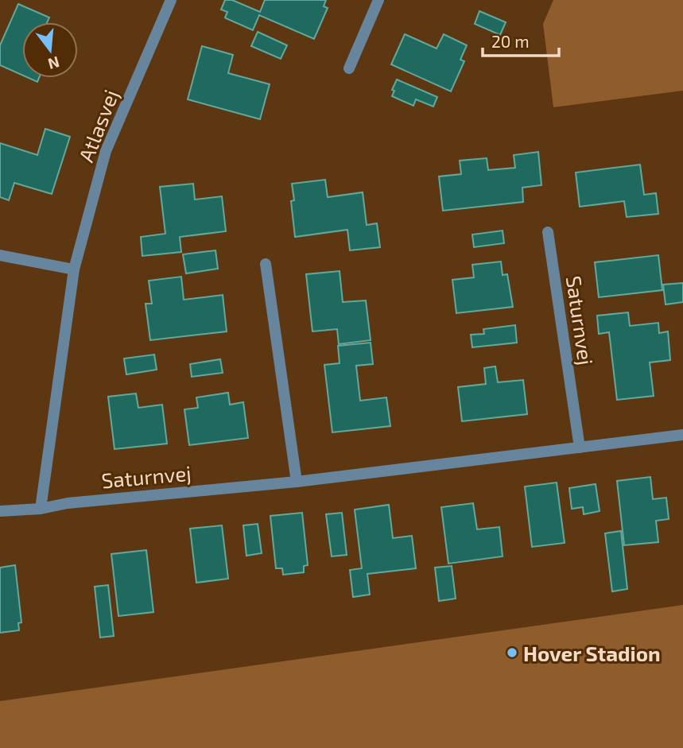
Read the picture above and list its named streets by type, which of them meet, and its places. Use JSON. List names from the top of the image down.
{
  "streets": {
    "street": ["Atlasvej", "Saturnvej"]
  },
  "crossings": [
    ["Atlasvej", "Saturnvej"]
  ],
  "places": ["Hover Stadion"],
  "scale_bar": "20 m",
  "north": "bottom"
}
